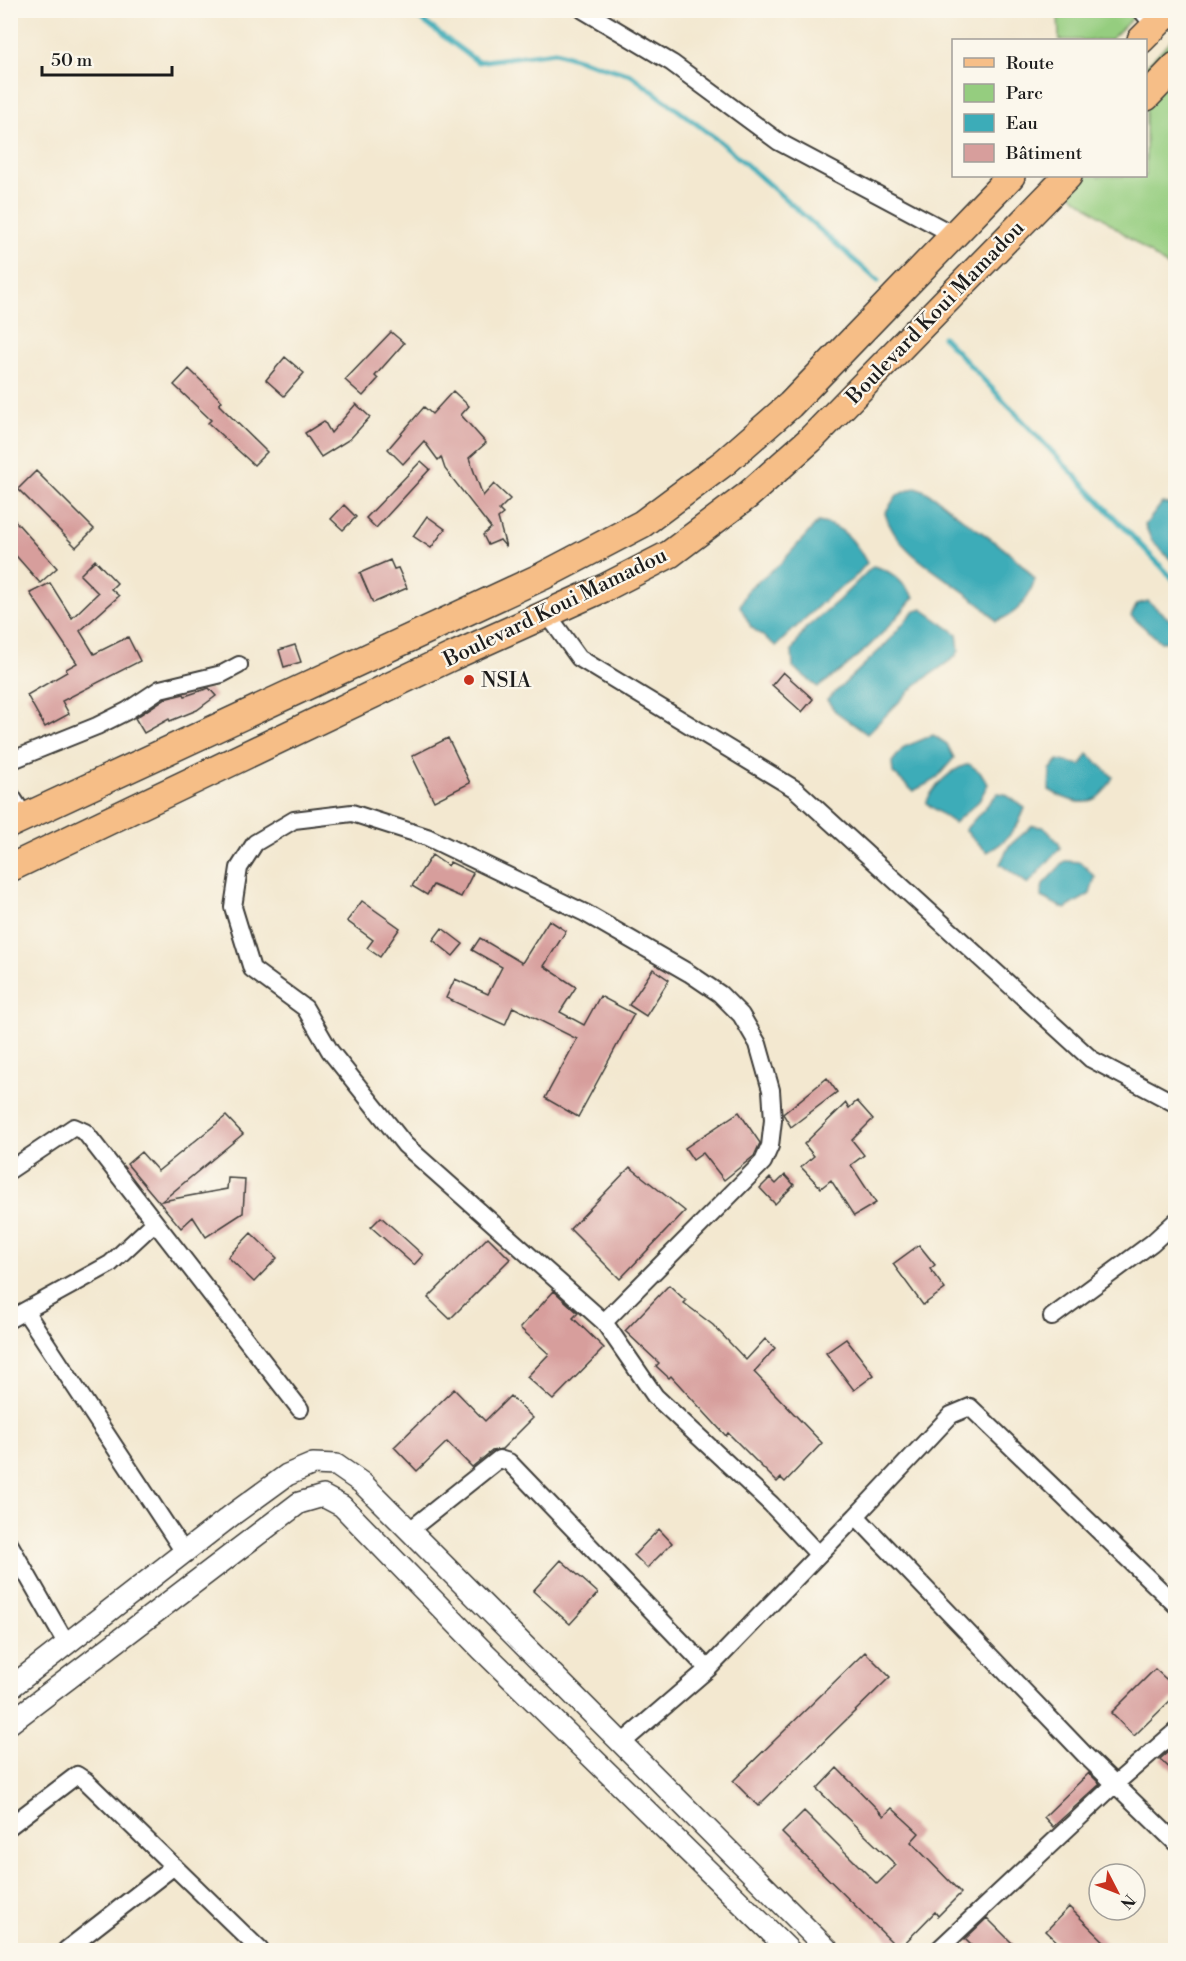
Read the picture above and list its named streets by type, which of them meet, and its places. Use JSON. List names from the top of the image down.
{
  "streets": {
    "main road": ["Boulevard Koui Mamadou"]
  },
  "places": ["NSIA"],
  "legend": [
    "Route",
    "Parc",
    "Eau",
    "Bâtiment"
  ],
  "scale_bar": "50 m",
  "north": "bottom right"
}
